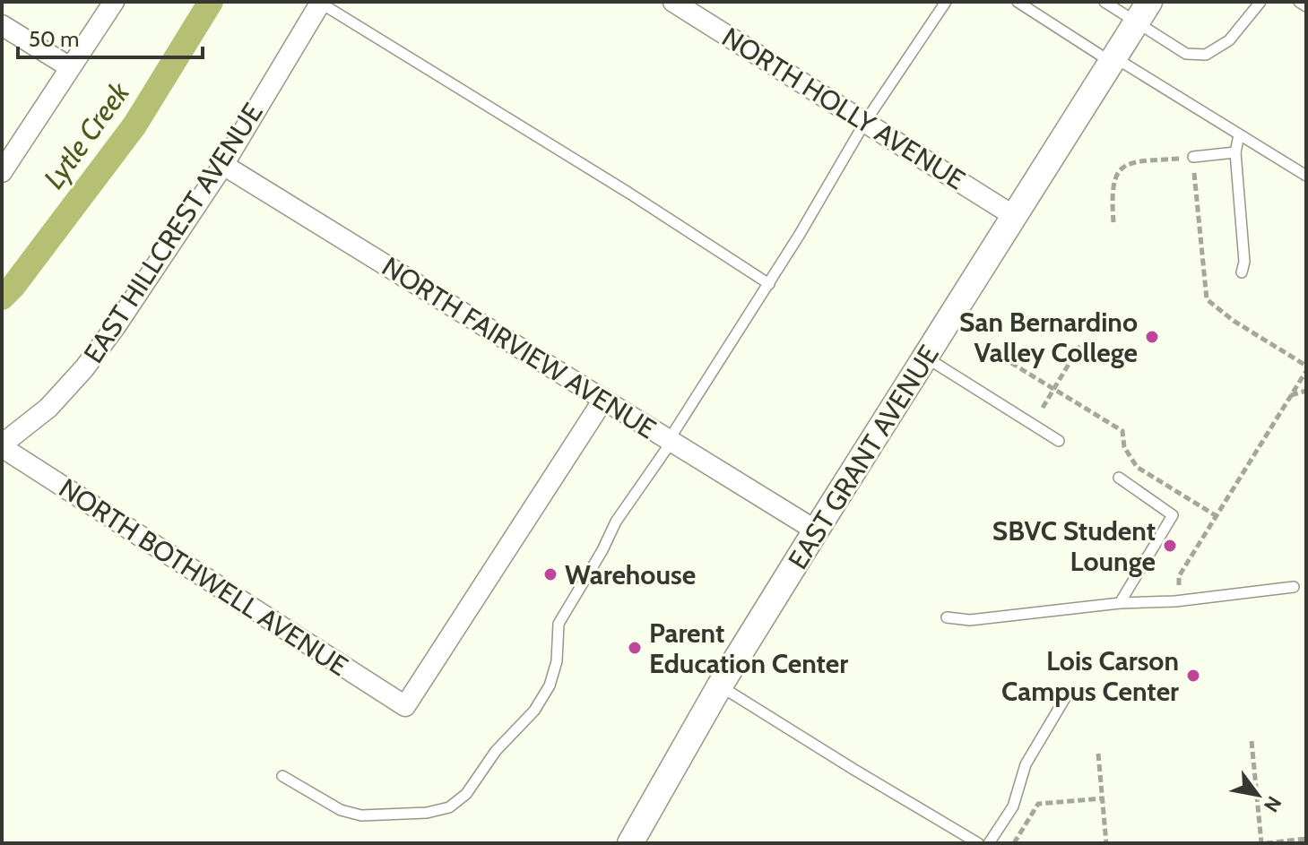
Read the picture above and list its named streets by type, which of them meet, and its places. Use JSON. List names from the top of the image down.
{
  "streets": {
    "street": [
      "NORTH HOLLY AVENUE",
      "EAST HILLCREST AVENUE",
      "NORTH FAIRVIEW AVENUE",
      "EAST GRANT AVENUE",
      "NORTH BOTHWELL AVENUE"
    ]
  },
  "crossings": [
    ["NORTH HOLLY AVENUE", "EAST GRANT AVENUE"],
    ["EAST HILLCREST AVENUE", "NORTH FAIRVIEW AVENUE"],
    ["EAST HILLCREST AVENUE", "NORTH BOTHWELL AVENUE"],
    ["NORTH FAIRVIEW AVENUE", "EAST GRANT AVENUE"],
    ["NORTH FAIRVIEW AVENUE", "NORTH BOTHWELL AVENUE"]
  ],
  "water": ["Lytle Creek"],
  "places": [
    "San Bernardino Valley College",
    "SBVC Student Lounge",
    "Warehouse",
    "Parent Education Center",
    "Lois Carson Campus Center"
  ],
  "scale_bar": "50 m",
  "north": "bottom right"
}
